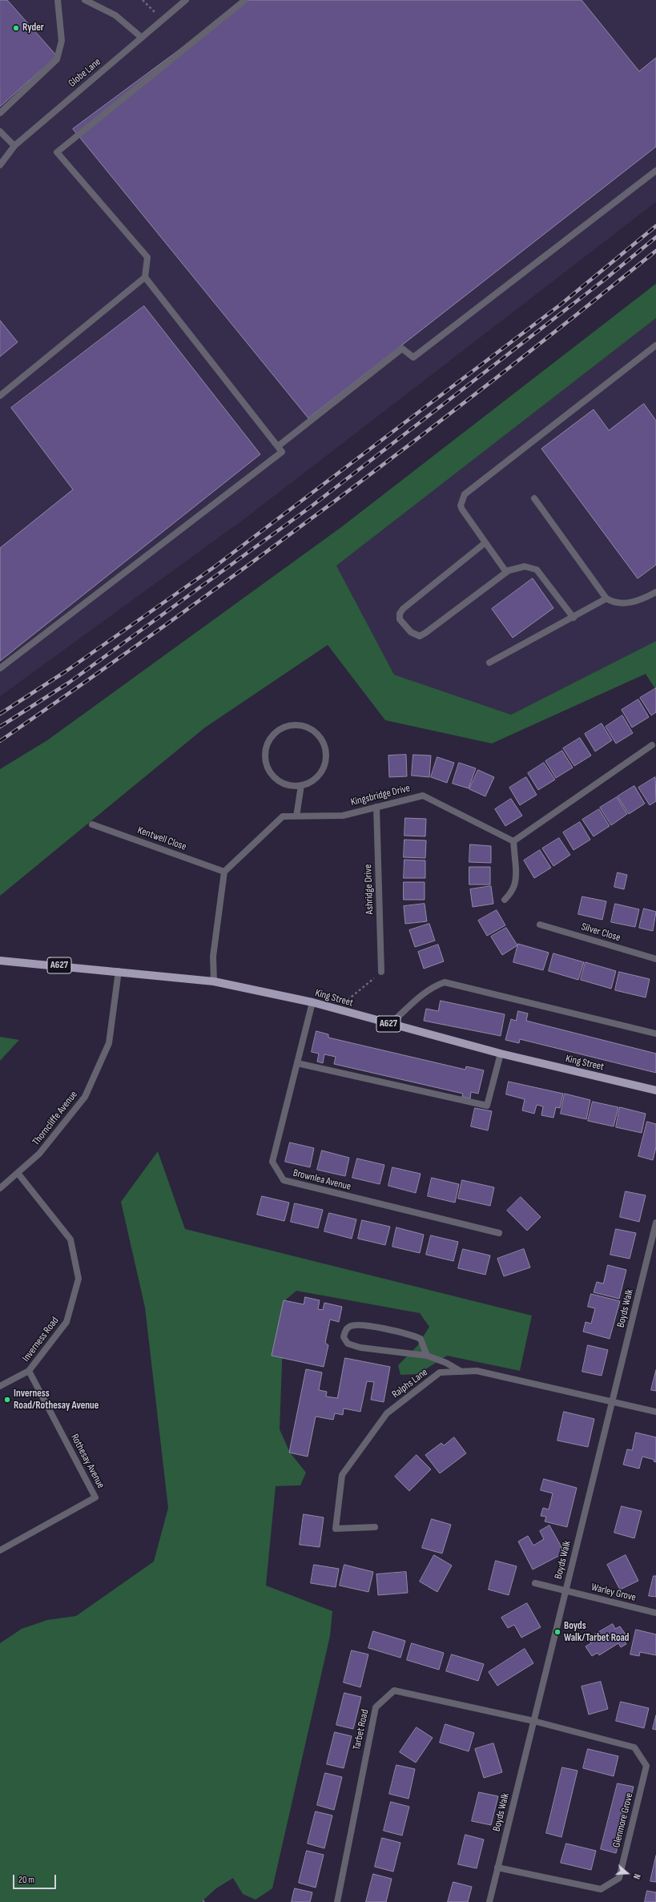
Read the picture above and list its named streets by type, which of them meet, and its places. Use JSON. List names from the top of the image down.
{
  "streets": {
    "main road": ["A627", "King Street"],
    "street": [
      "Globe Lane",
      "Kingsbridge Drive",
      "Kentwell Close",
      "Ashridge Drive",
      "Silver Close",
      "Thorncliffe Avenue",
      "Brownlea Avenue",
      "Boyds Walk",
      "Inverness Road",
      "Ralphs Lane",
      "Rothesay Avenue",
      "Warley Grove",
      "Tarbet Road",
      "Glenmore Grove"
    ]
  },
  "crossings": [
    ["Kingsbridge Drive", "Kentwell Close"],
    ["Kingsbridge Drive", "Ashridge Drive"],
    ["King Street", "Thorncliffe Avenue"],
    ["King Street", "Brownlea Avenue"],
    ["Thorncliffe Avenue", "Inverness Road"],
    ["Boyds Walk", "Ralphs Lane"],
    ["Boyds Walk", "Warley Grove"],
    ["Boyds Walk", "Tarbet Road"],
    ["Boyds Walk", "Glenmore Grove"],
    ["Inverness Road", "Rothesay Avenue"],
    ["Tarbet Road", "Glenmore Grove"]
  ],
  "places": ["Ryder", "Inverness Road/Rothesay Avenue", "Boyds Walk/Tarbet Road"],
  "scale_bar": "20 m",
  "north": "right"
}
